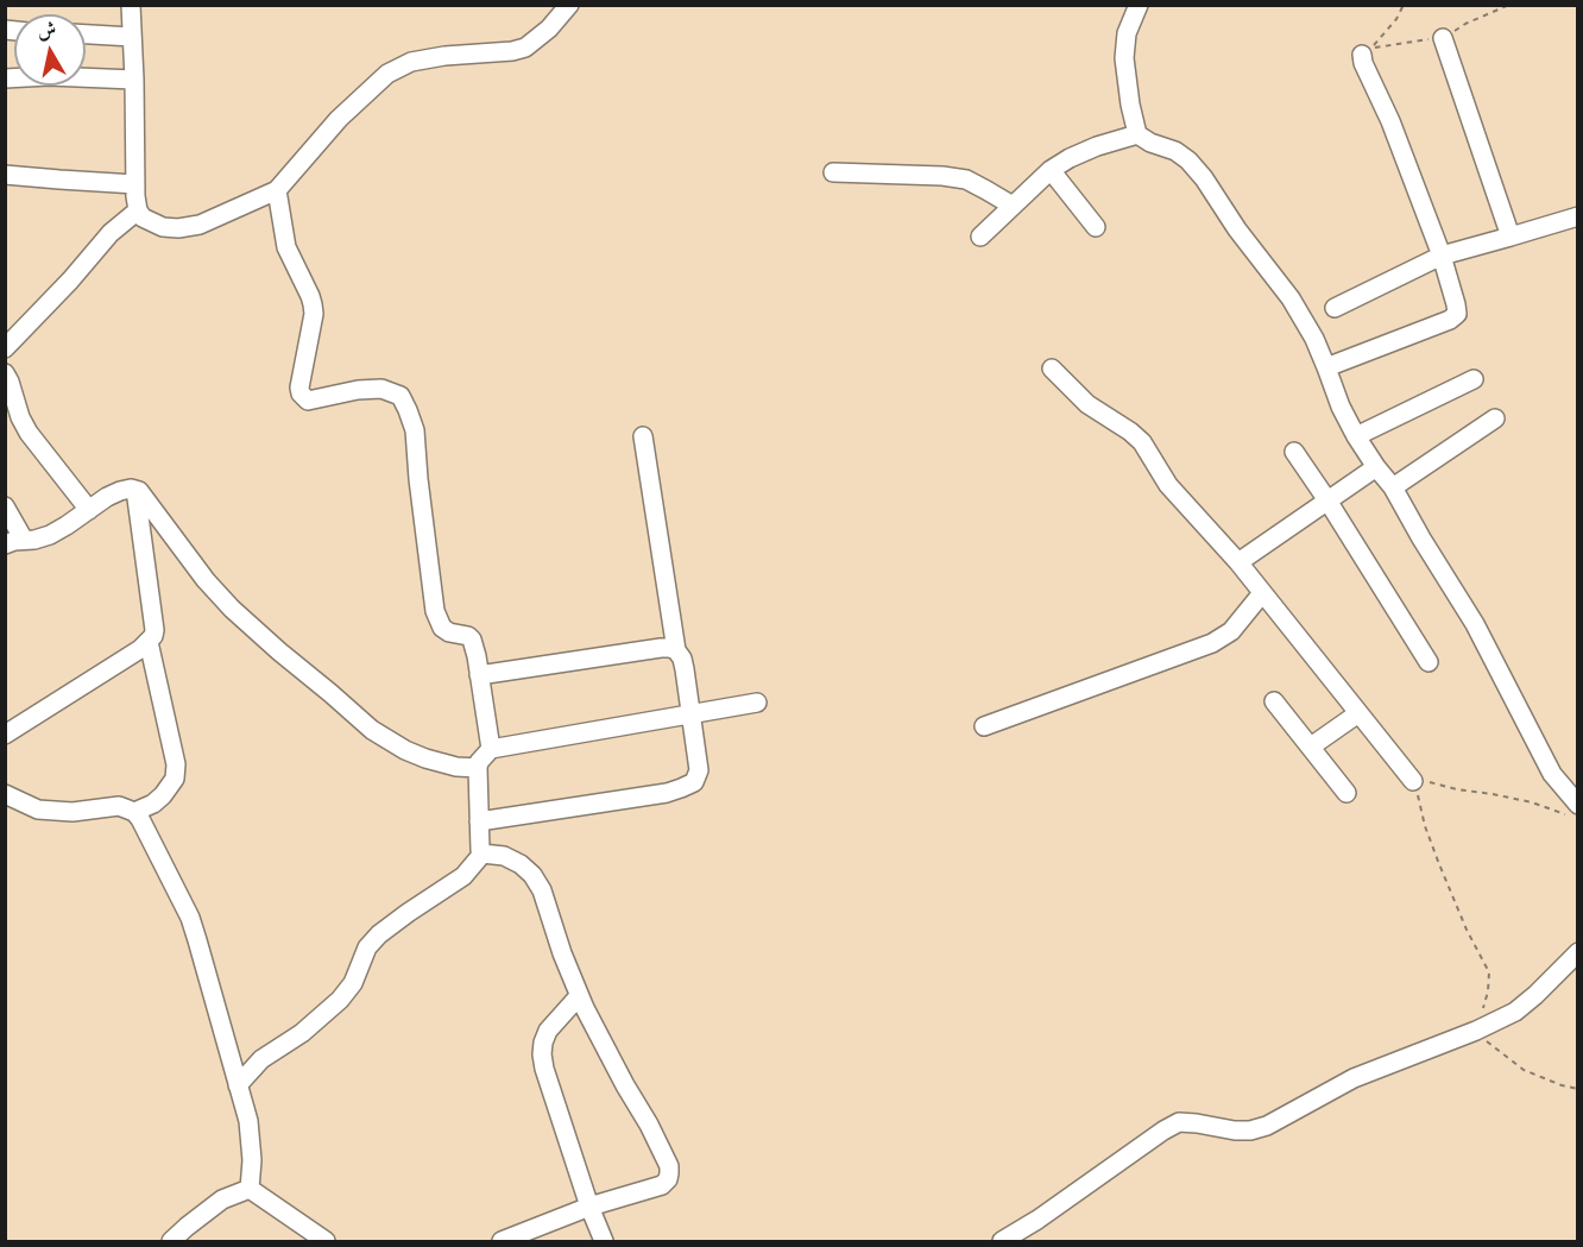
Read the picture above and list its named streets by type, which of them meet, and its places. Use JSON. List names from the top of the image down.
{
  "north": "top"
}
